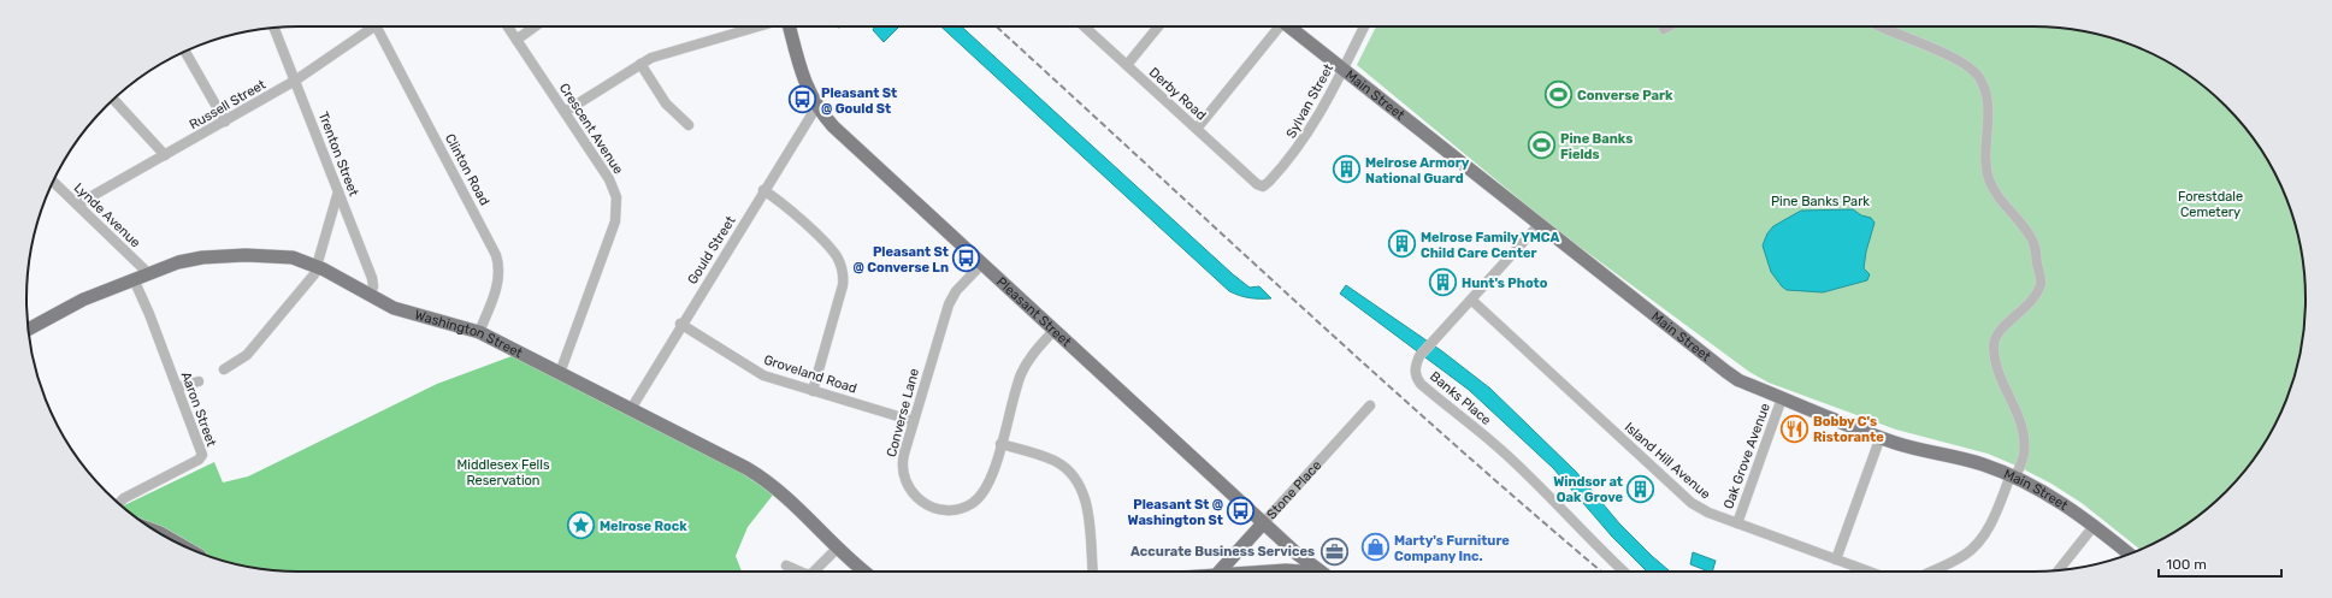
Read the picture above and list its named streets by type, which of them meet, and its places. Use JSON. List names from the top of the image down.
{
  "streets": {
    "main road": [
      "Main Street",
      "Pleasant Street",
      "Washington Street",
      "Stone Place"
    ],
    "street": [
      "Derby Road",
      "Sylvan Street",
      "Russell Street",
      "Crescent Avenue",
      "Trenton Street",
      "Clinton Road",
      "Lynde Avenue",
      "Gould Street",
      "Groveland Road",
      "Banks Place",
      "Aaron Street",
      "Converse Lane",
      "Oak Grove Avenue",
      "Island Hill Avenue"
    ]
  },
  "crossings": [
    ["Derby Road", "Sylvan Street"],
    ["Main Street", "Sylvan Street"],
    ["Main Street", "Banks Place"],
    ["Main Street", "Oak Grove Avenue"],
    ["Russell Street", "Trenton Street"],
    ["Russell Street", "Lynde Avenue"],
    ["Crescent Avenue", "Washington Street"],
    ["Trenton Street", "Washington Street"],
    ["Clinton Road", "Washington Street"],
    ["Lynde Avenue", "Washington Street"],
    ["Gould Street", "Pleasant Street"],
    ["Gould Street", "Washington Street"],
    ["Gould Street", "Groveland Road"],
    ["Pleasant Street", "Converse Lane"],
    ["Pleasant Street", "Stone Place"],
    ["Washington Street", "Aaron Street"],
    ["Groveland Road", "Converse Lane"],
    ["Banks Place", "Island Hill Avenue"],
    ["Oak Grove Avenue", "Island Hill Avenue"]
  ],
  "parks": ["Forestdale Cemetery", "Pine Banks Park", "Middlesex Fells Reservation"],
  "places": {
    "sports": ["Converse Park", "Pine Banks Fields"],
    "bus stop": ["Pleasant St @ Gould St", "Pleasant St @ Converse Ln", "Pleasant St @ Washington St"],
    "building": [
      "Melrose Armory National Guard",
      "Melrose Family YMCA Child Care Center",
      "Hunt's Photo",
      "Windsor at Oak Grove"
    ],
    "restaurant": ["Bobby C's Ristorante"],
    "place": ["Melrose Rock"],
    "shop": ["Marty's Furniture Company Inc."],
    "office": ["Accurate Business Services"]
  },
  "scale_bar": "100 m"
}
